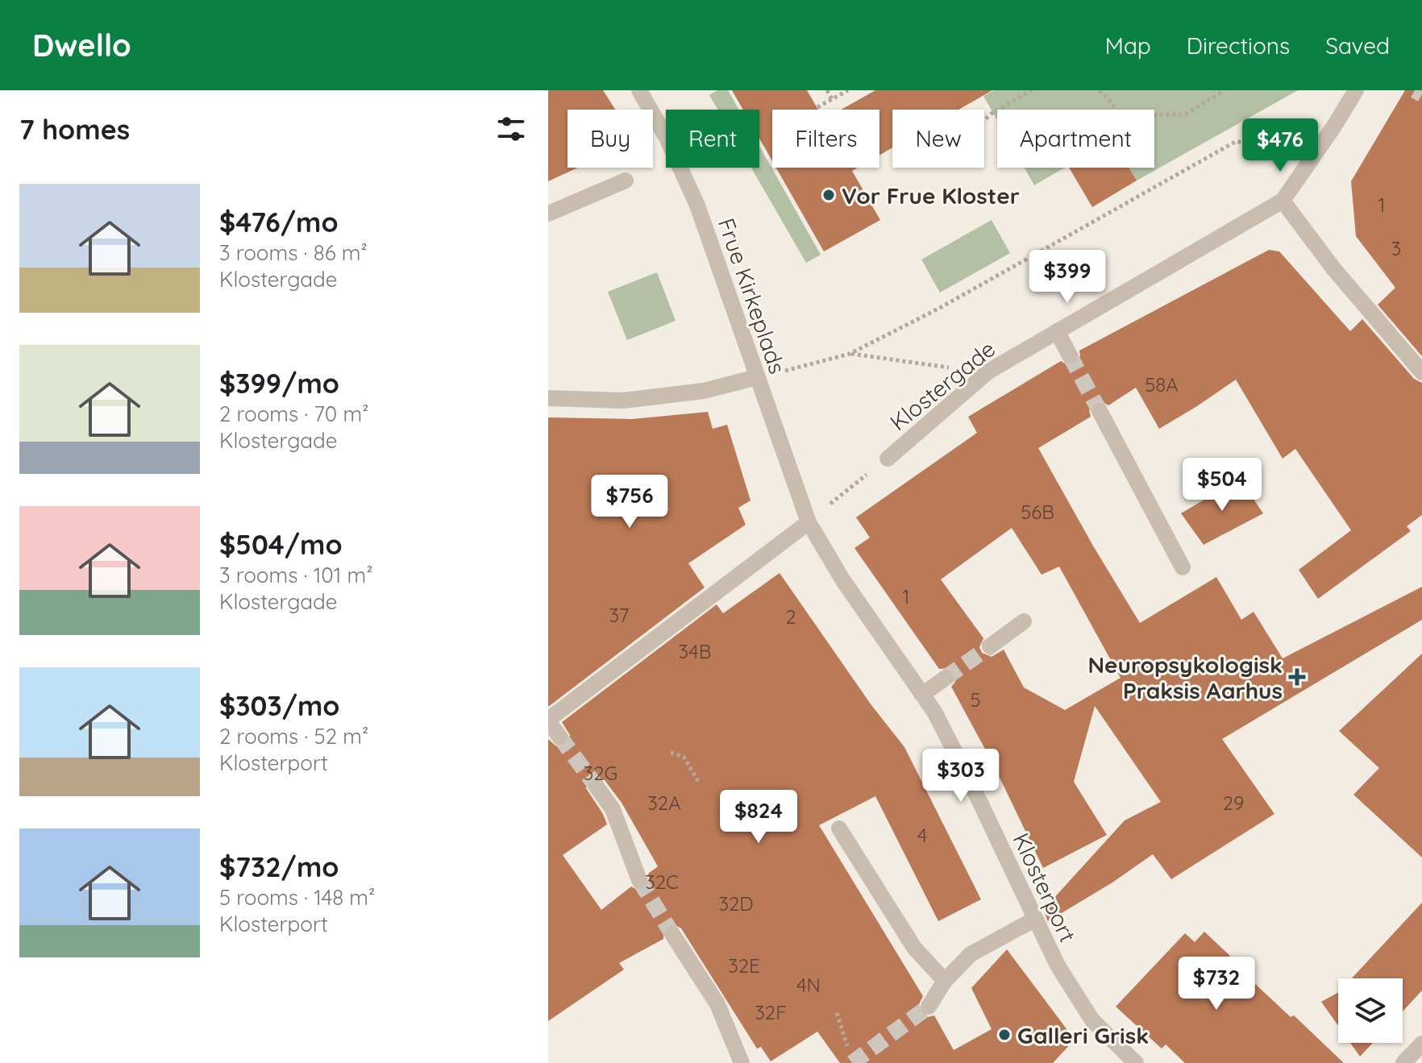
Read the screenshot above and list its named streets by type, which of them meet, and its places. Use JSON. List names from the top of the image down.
{
  "streets": {
    "street": ["Frue Kirkeplads", "Klostergade", "Klosterport"]
  },
  "crossings": [
    ["Frue Kirkeplads", "Klostergade"],
    ["Frue Kirkeplads", "Klosterport"],
    ["Klostergade", "Klosterport"]
  ],
  "places": {
    "other": ["Vor Frue Kloster", "Galleri Grisk"],
    "health": ["Neuropsykologisk Praksis Aarhus"]
  },
  "house_numbers": [
    "1",
    "3",
    "58A",
    "56B",
    "1",
    "37",
    "2",
    "34B",
    "5",
    "32G",
    "32A",
    "29",
    "4",
    "32C",
    "32D",
    "32E",
    "4N",
    "32F"
  ],
  "page": {
    "header": "Dwello",
    "nav": ["Map", "Directions", "Saved"],
    "heading": "7 homes",
    "chip": [
      "Buy",
      "Rent",
      "Filters",
      "New",
      "Apartment"
    ],
    "price": [
      "$476",
      "$399",
      "$504",
      "$756",
      "$303",
      "$824",
      "$732"
    ],
    "list": [
      {
        "name": "$476/mo",
        "note": "3 rooms · 86 m² · Klostergade"
      },
      {
        "name": "$399/mo",
        "note": "2 rooms · 70 m² · Klostergade"
      },
      {
        "name": "$504/mo",
        "note": "3 rooms · 101 m² · Klostergade"
      },
      {
        "name": "$303/mo",
        "note": "2 rooms · 52 m² · Klosterport"
      },
      {
        "name": "$732/mo",
        "note": "5 rooms · 148 m² · Klosterport"
      }
    ]
  }
}
